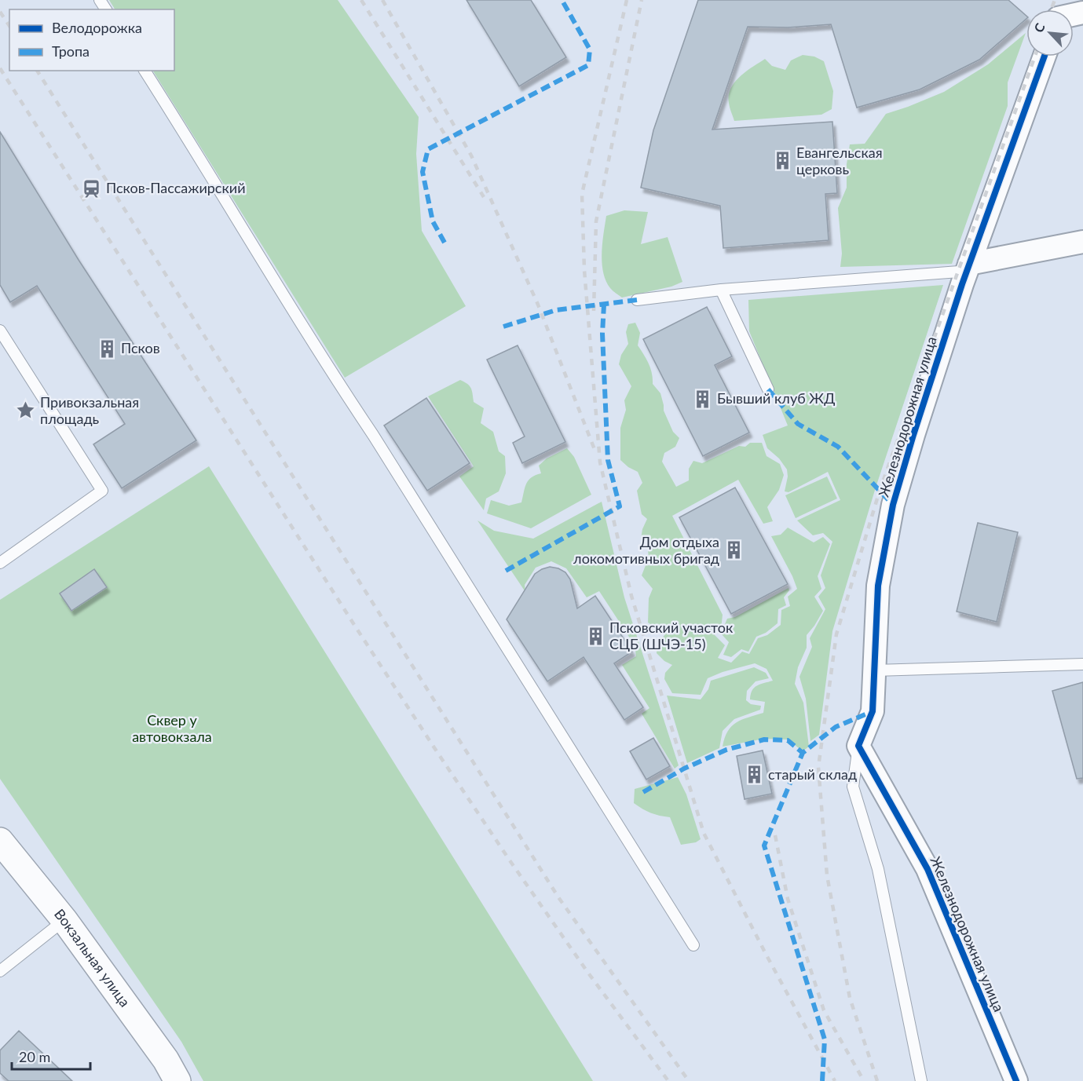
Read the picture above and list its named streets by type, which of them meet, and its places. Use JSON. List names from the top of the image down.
{
  "streets": {
    "main road": ["Вокзальная улица"],
    "street": ["Железнодорожная улица"]
  },
  "parks": ["Сквер у автовокзала"],
  "places": {
    "building": [
      "Евангельская церковь",
      "Псков",
      "Бывший клуб ЖД",
      "Дом отдыха локомотивных бригад",
      "Псковский участок СЦБ (ШЧЭ-15)",
      "старый склад"
    ],
    "station": ["Псков-Пассажирский"],
    "place": ["Привокзальная площадь"]
  },
  "legend": ["Велодорожка", "Тропа"],
  "scale_bar": "20 m",
  "north": "top left"
}
